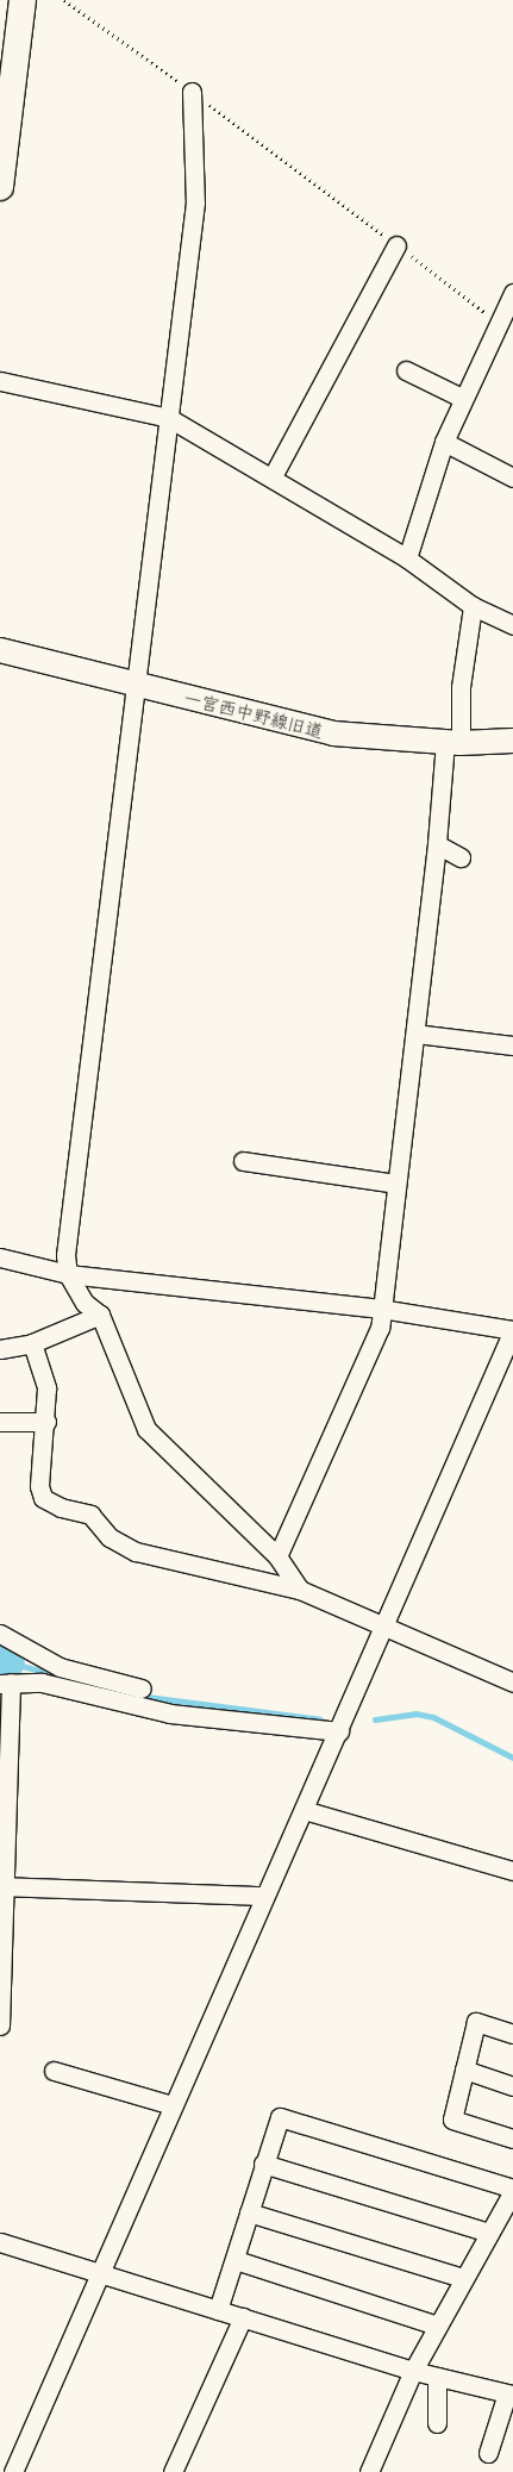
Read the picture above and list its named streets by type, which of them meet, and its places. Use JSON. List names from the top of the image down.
{
  "streets": {
    "street": ["一宮西中野線旧道"]
  }
}
